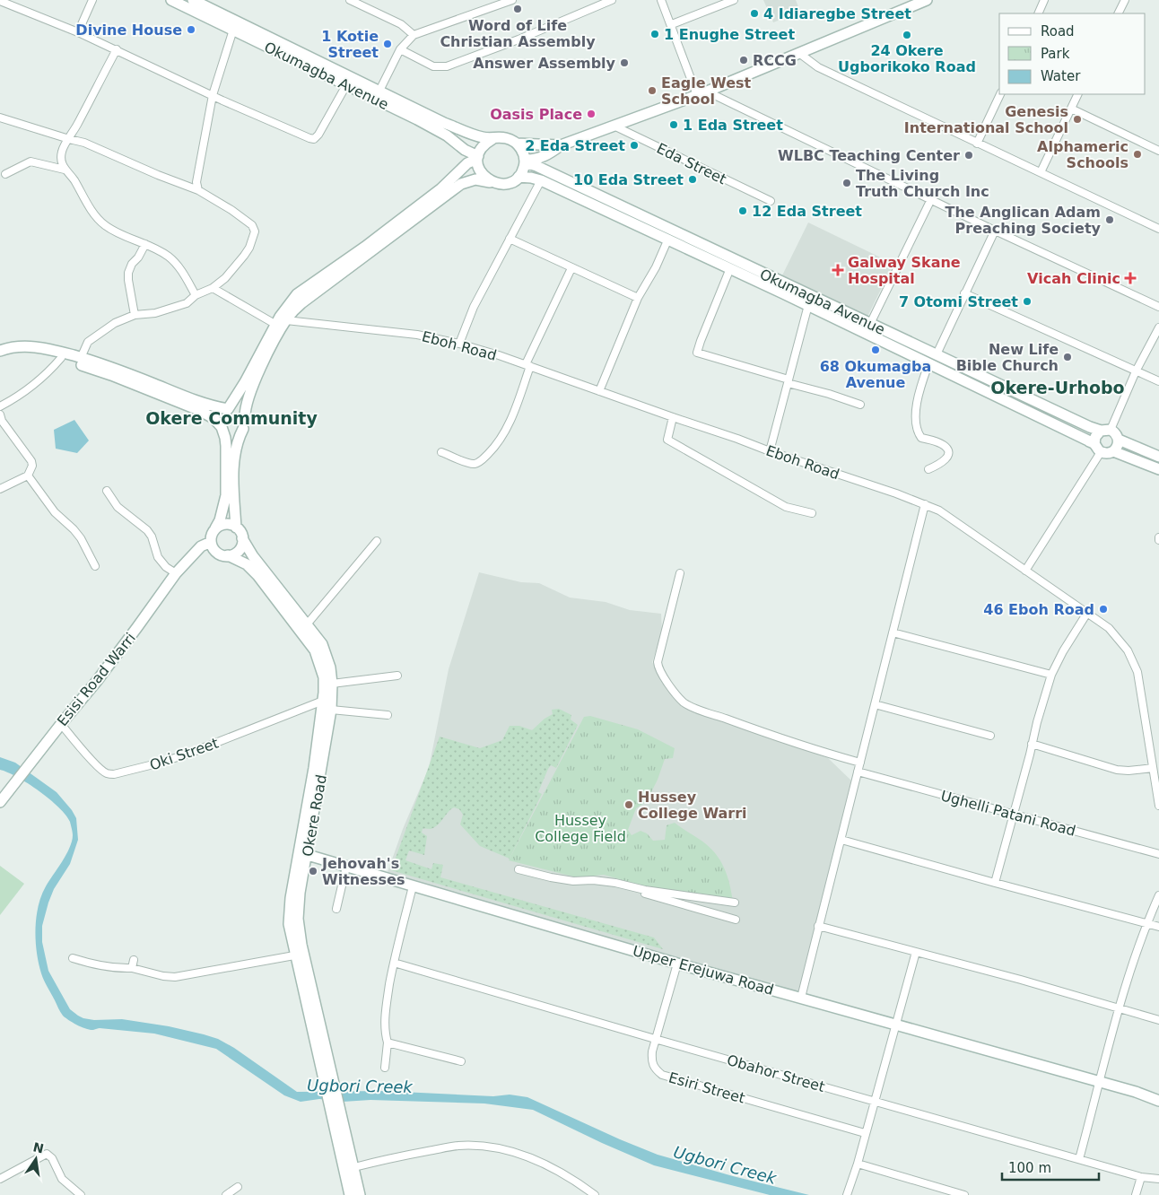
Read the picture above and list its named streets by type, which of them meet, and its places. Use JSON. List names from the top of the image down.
{
  "streets": {
    "main road": [
      "Okumagba Avenue",
      "Esisi Road Warri",
      "Okere Road",
      "Upper Erejuwa Road"
    ],
    "street": [
      "Eda Street",
      "Eboh Road",
      "Oki Street",
      "Ughelli Patani Road",
      "Obahor Street",
      "Esiri Street"
    ]
  },
  "crossings": [
    ["Esisi Road Warri", "Oki Street"],
    ["Esisi Road Warri", "Okere Road"],
    ["Oki Street", "Okere Road"],
    ["Okere Road", "Upper Erejuwa Road"],
    ["Upper Erejuwa Road", "Esiri Street"],
    ["Obahor Street", "Esiri Street"]
  ],
  "districts": ["Okere-Urhobo", "Okere Community"],
  "water": ["Ugbori Creek"],
  "parks": ["Hussey College Field"],
  "places": {
    "other": [
      "Word of Life Christian Assembly",
      "4 Idiaregbe Street",
      "Divine House",
      "1 Enughe Street",
      "24 Okere Ugborikoko Road",
      "1 Kotie Street",
      "RCCG",
      "Answer Assembly",
      "Eagle West School",
      "Oasis Place",
      "Genesis International School",
      "1 Eda Street",
      "2 Eda Street",
      "Alphameric Schools",
      "WLBC Teaching Center",
      "10 Eda Street",
      "The Living Truth Church Inc",
      "12 Eda Street",
      "The Anglican Adam Preaching Society",
      "7 Otomi Street",
      "68 Okumagba Avenue",
      "New Life Bible Church",
      "46 Eboh Road",
      "Hussey College Warri",
      "Jehovah's Witnesses"
    ],
    "health": ["Galway Skane Hospital", "Vicah Clinic"]
  },
  "legend": ["Road", "Park", "Water"],
  "scale_bar": "100 m",
  "north": "top"
}
